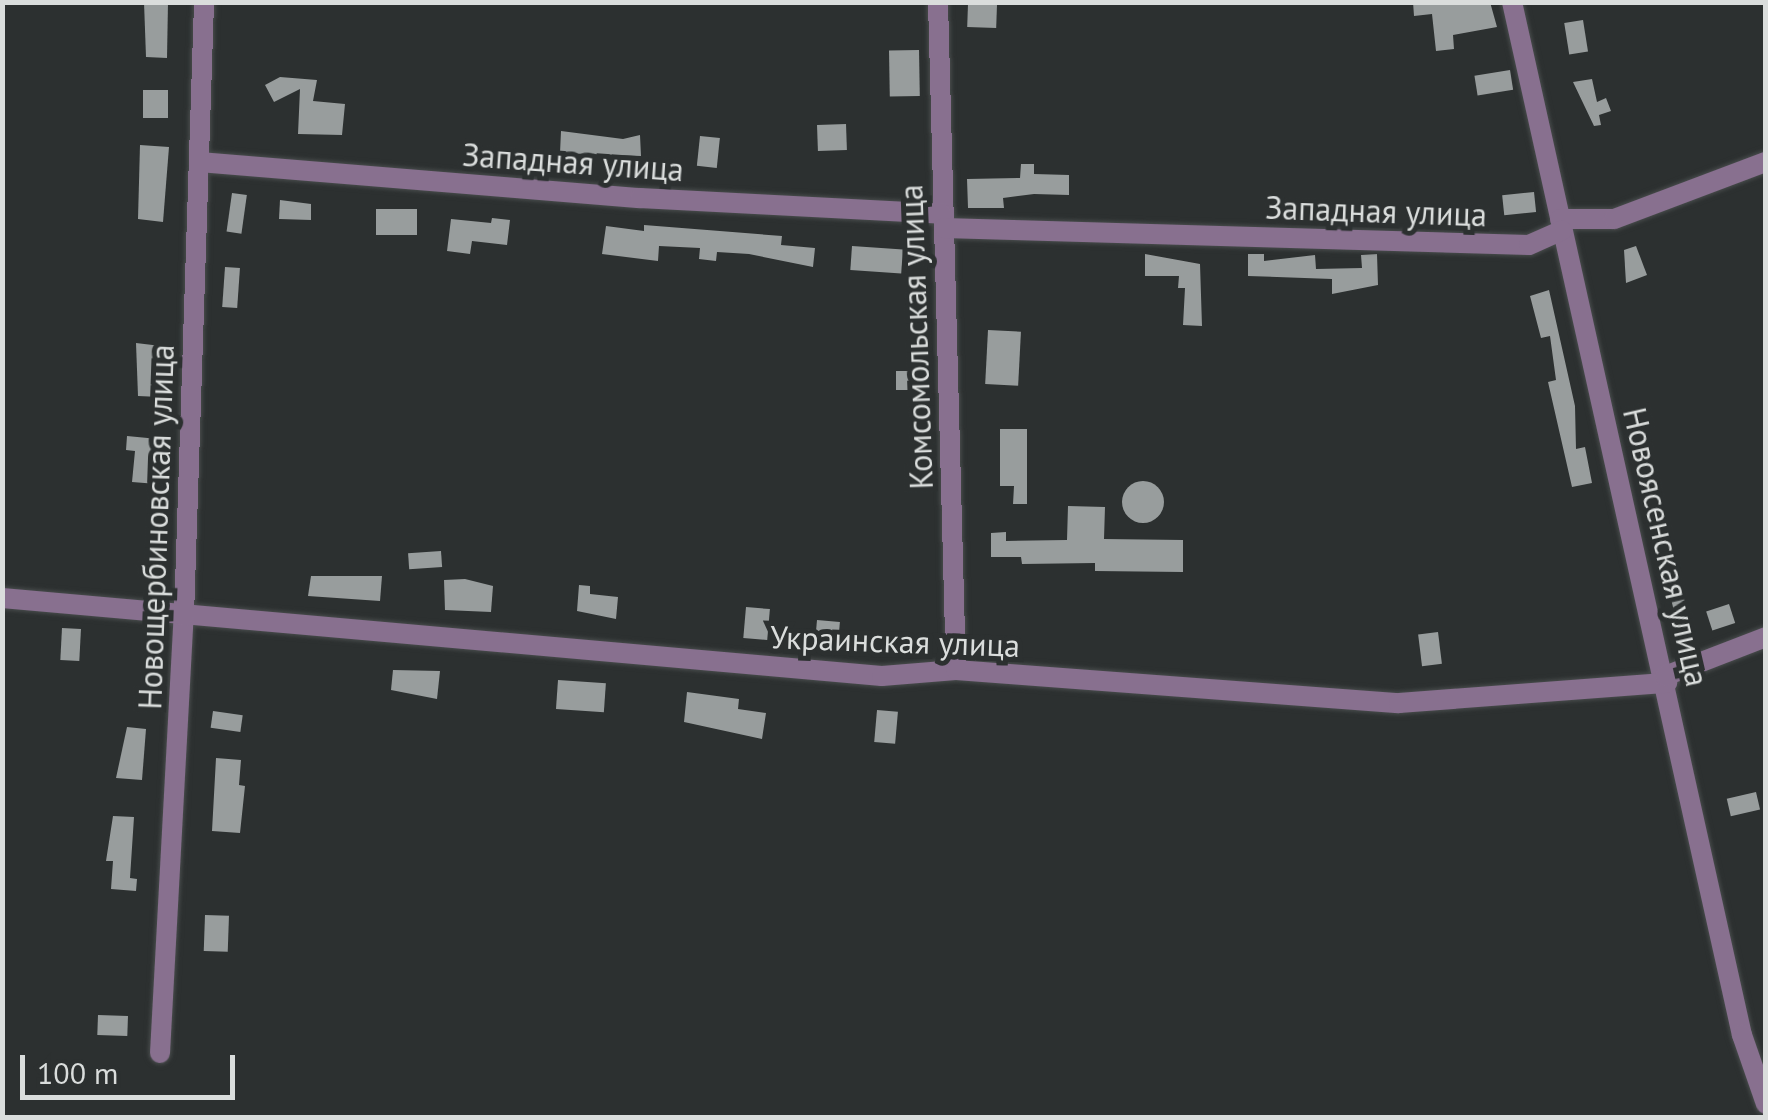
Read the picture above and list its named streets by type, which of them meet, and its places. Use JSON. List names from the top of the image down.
{
  "streets": {
    "street": [
      "Западная улица",
      "Комсомольская улица",
      "Новощербиновская улица",
      "Новоясенская улица",
      "Украинская улица"
    ]
  },
  "crossings": [
    ["Западная улица", "Комсомольская улица"],
    ["Западная улица", "Новощербиновская улица"],
    ["Западная улица", "Новоясенская улица"],
    ["Комсомольская улица", "Украинская улица"],
    ["Новощербиновская улица", "Украинская улица"],
    ["Новоясенская улица", "Украинская улица"]
  ],
  "scale_bar": "100 m"
}
